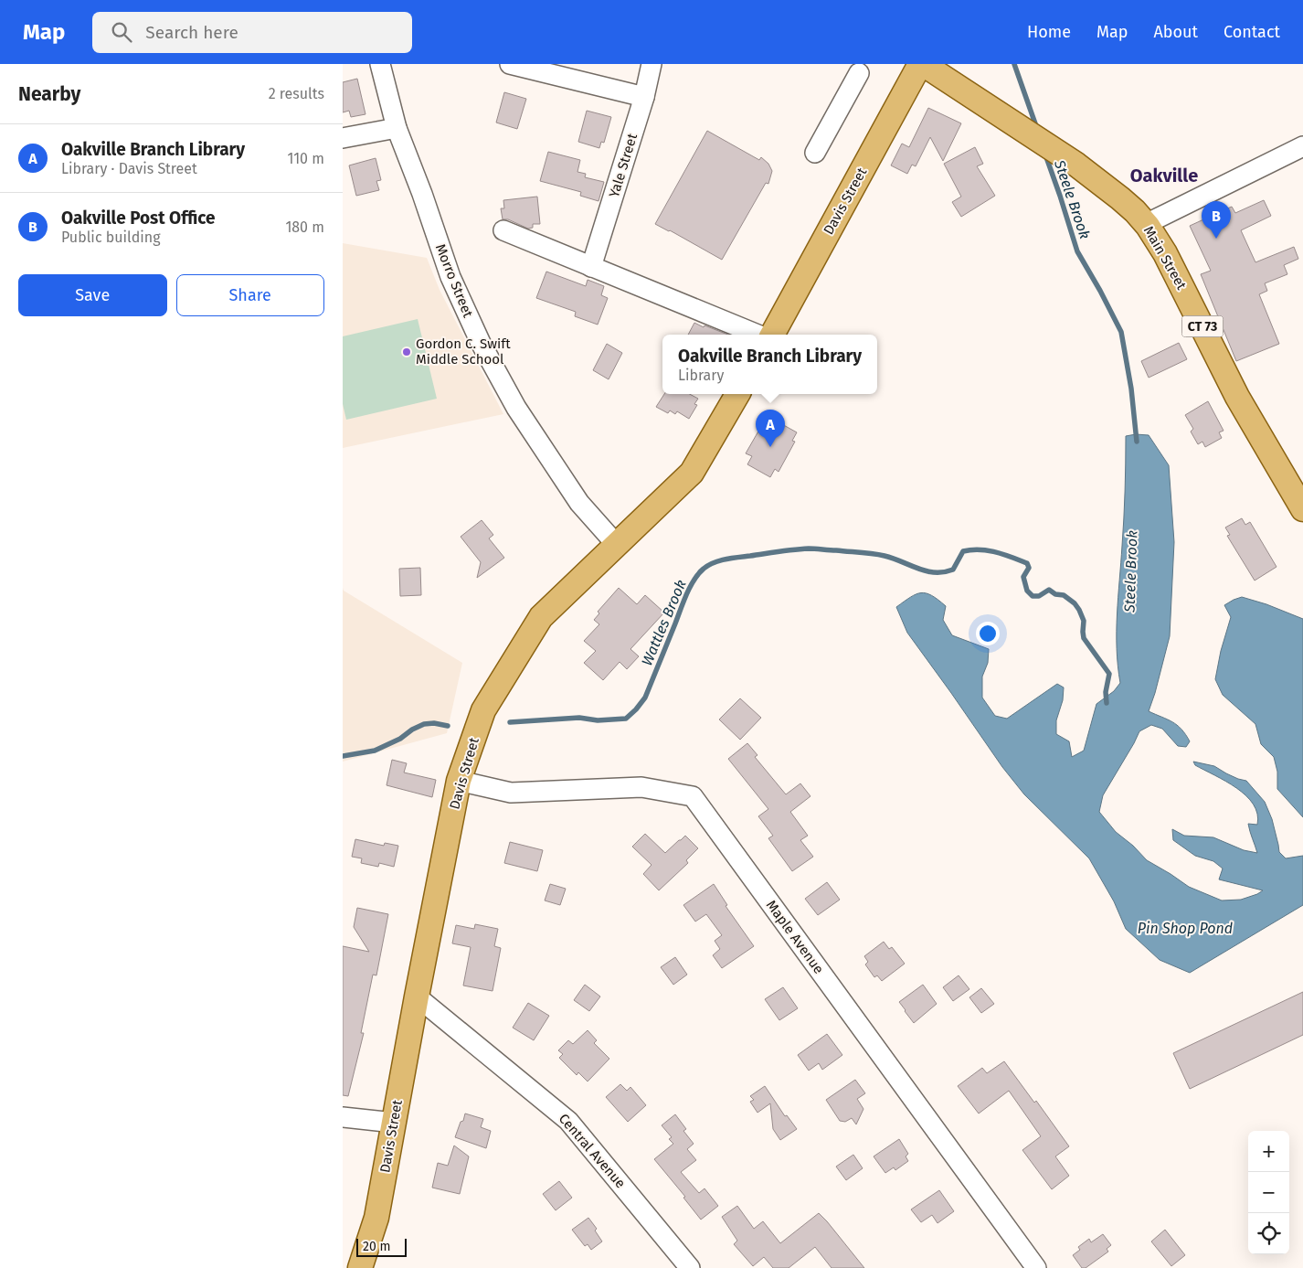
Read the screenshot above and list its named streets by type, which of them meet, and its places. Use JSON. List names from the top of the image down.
{
  "streets": {
    "main road": ["Davis Street", "Main Street", "CT 73"],
    "street": [
      "Yale Street",
      "Morro Street",
      "Maple Avenue",
      "Central Avenue"
    ]
  },
  "crossings": [
    ["Davis Street", "Main Street"],
    ["Davis Street", "Morro Street"],
    ["Davis Street", "Maple Avenue"],
    ["Davis Street", "Central Avenue"]
  ],
  "districts": ["Oakville"],
  "water": ["Steele Brook", "Wattles Brook", "Pin Shop Pond"],
  "places": ["Gordon C. Swift Middle School"],
  "scale_bar": "20 m",
  "page": {
    "header": "Map",
    "search": "Search here",
    "nav": [
      "Home",
      "Map",
      "About",
      "Contact"
    ],
    "heading": ["Nearby", "2 results"],
    "list": [
      {
        "mark": "A",
        "name": "Oakville Branch Library",
        "note": "Library · Davis Street",
        "value": "110 m"
      },
      {
        "mark": "B",
        "name": "Oakville Post Office",
        "note": "Public building",
        "value": "180 m"
      }
    ],
    "pins": ["B", "A"],
    "buttons": ["Save", "Share"],
    "popup": ["Oakville Branch Library", "Library"],
    "map_buttons": ["+", "−"],
    "scale": "20 m"
  }
}
